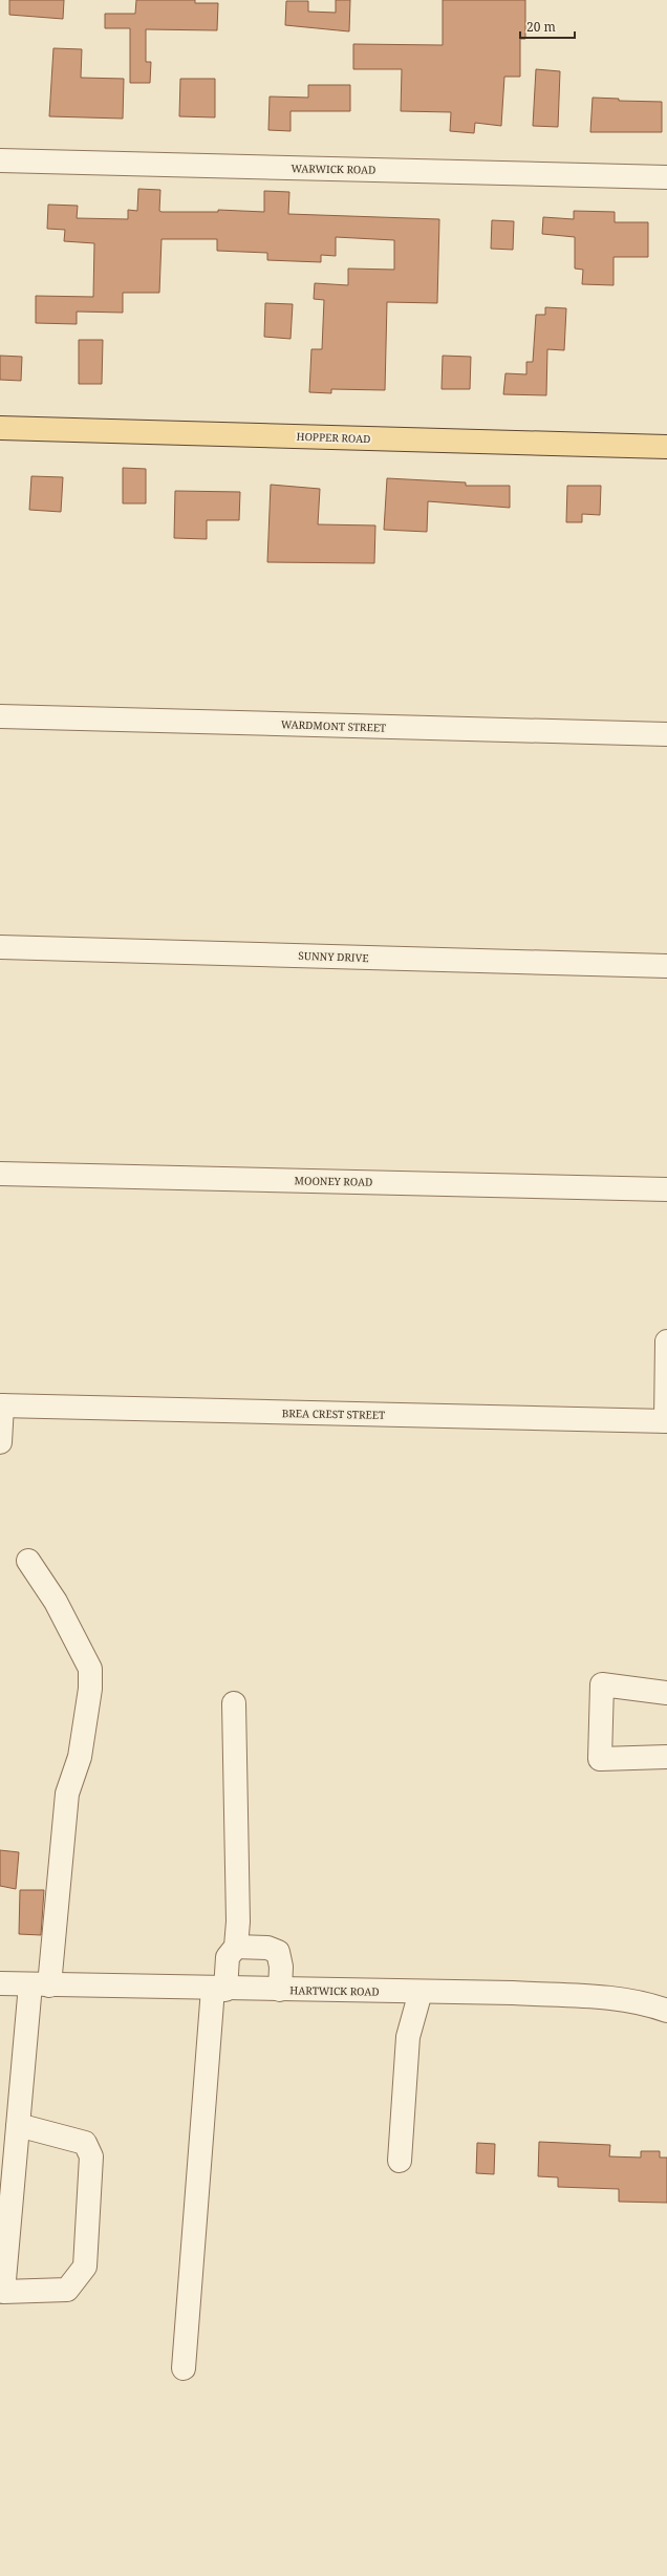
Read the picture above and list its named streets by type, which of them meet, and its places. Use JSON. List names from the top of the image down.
{
  "streets": {
    "main road": ["HOPPER ROAD"],
    "street": [
      "WARWICK ROAD",
      "WARDMONT STREET",
      "SUNNY DRIVE",
      "MOONEY ROAD",
      "BREA CREST STREET",
      "HARTWICK ROAD"
    ]
  },
  "scale_bar": "20 m"
}
